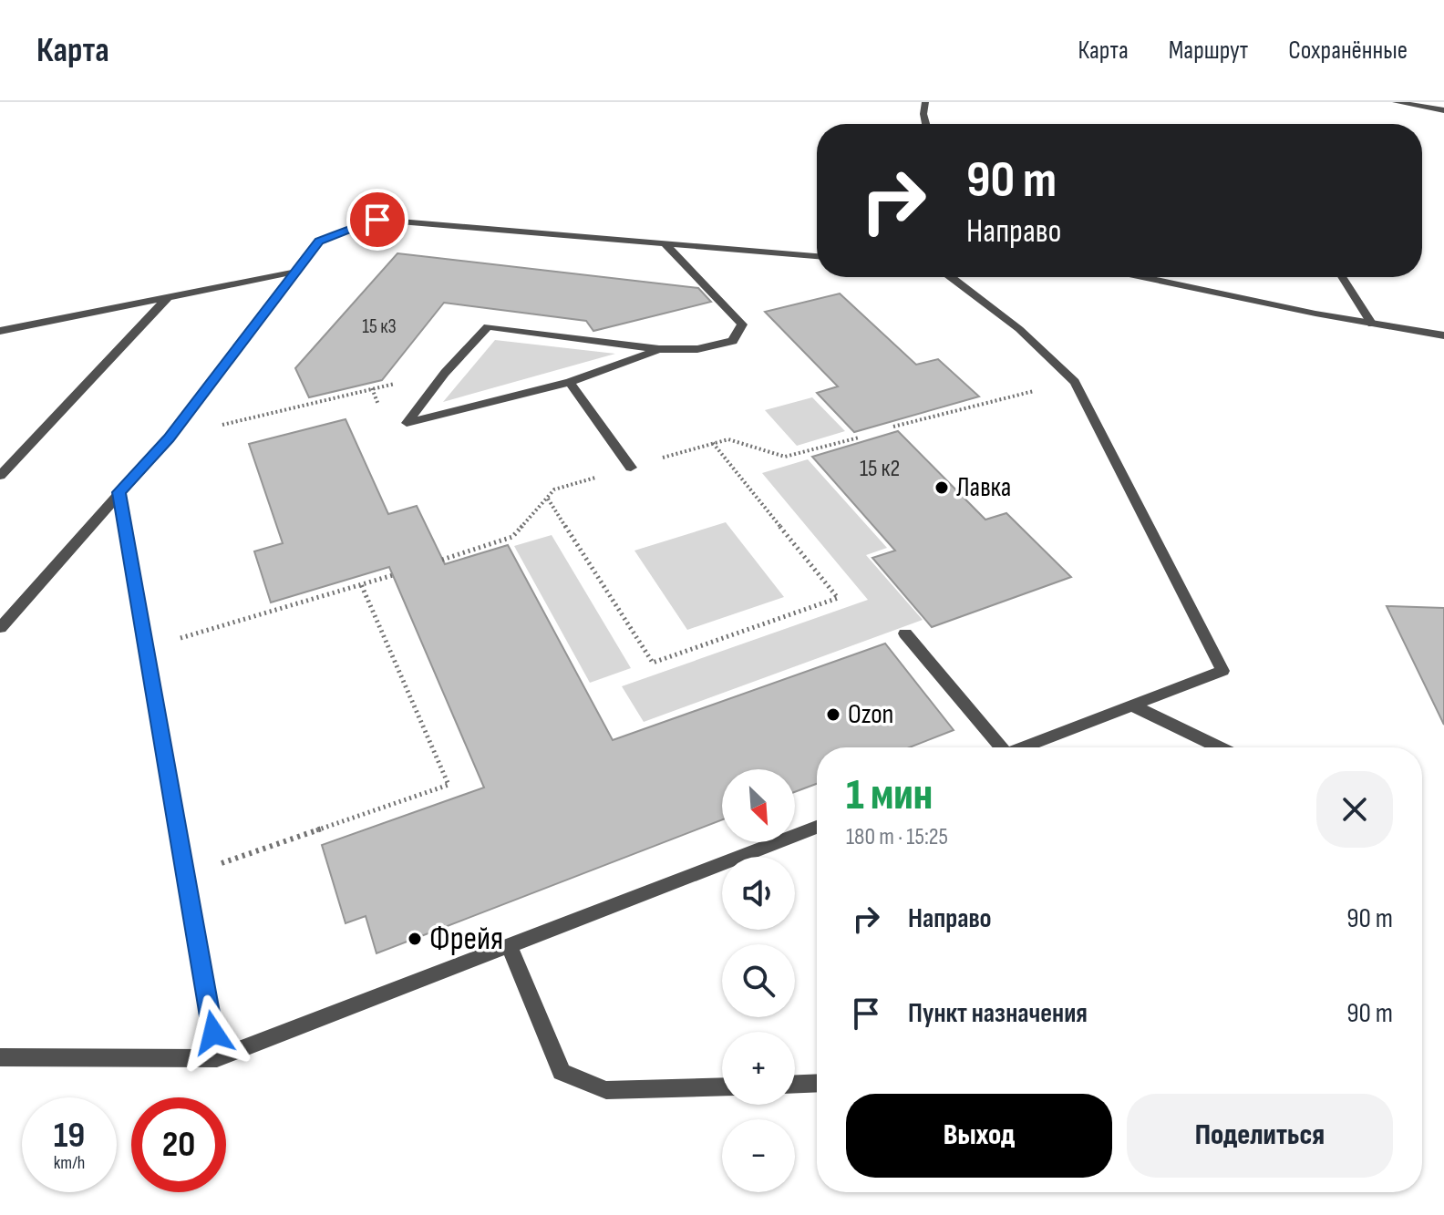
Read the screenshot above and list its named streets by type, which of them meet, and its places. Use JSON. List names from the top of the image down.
{
  "places": ["Лавка", "Ozon", "Фрейя"],
  "house_numbers": ["15 к3", "15 к2"],
  "north": "bottom right",
  "page": {
    "header": "Карта",
    "nav": ["Карта", "Маршрут", "Сохранённые"],
    "turn": ["90 m", "Направо"],
    "heading": ["1 мин", "180 m · 15:25"],
    "map_buttons": ["+", "−"],
    "list": [
      {
        "name": "Направо",
        "value": "90 m"
      },
      {
        "name": "Пункт назначения",
        "value": "90 m"
      }
    ],
    "buttons": ["Выход", "Поделиться"],
    "speed": "19 km/h",
    "limit": "20"
  }
}
